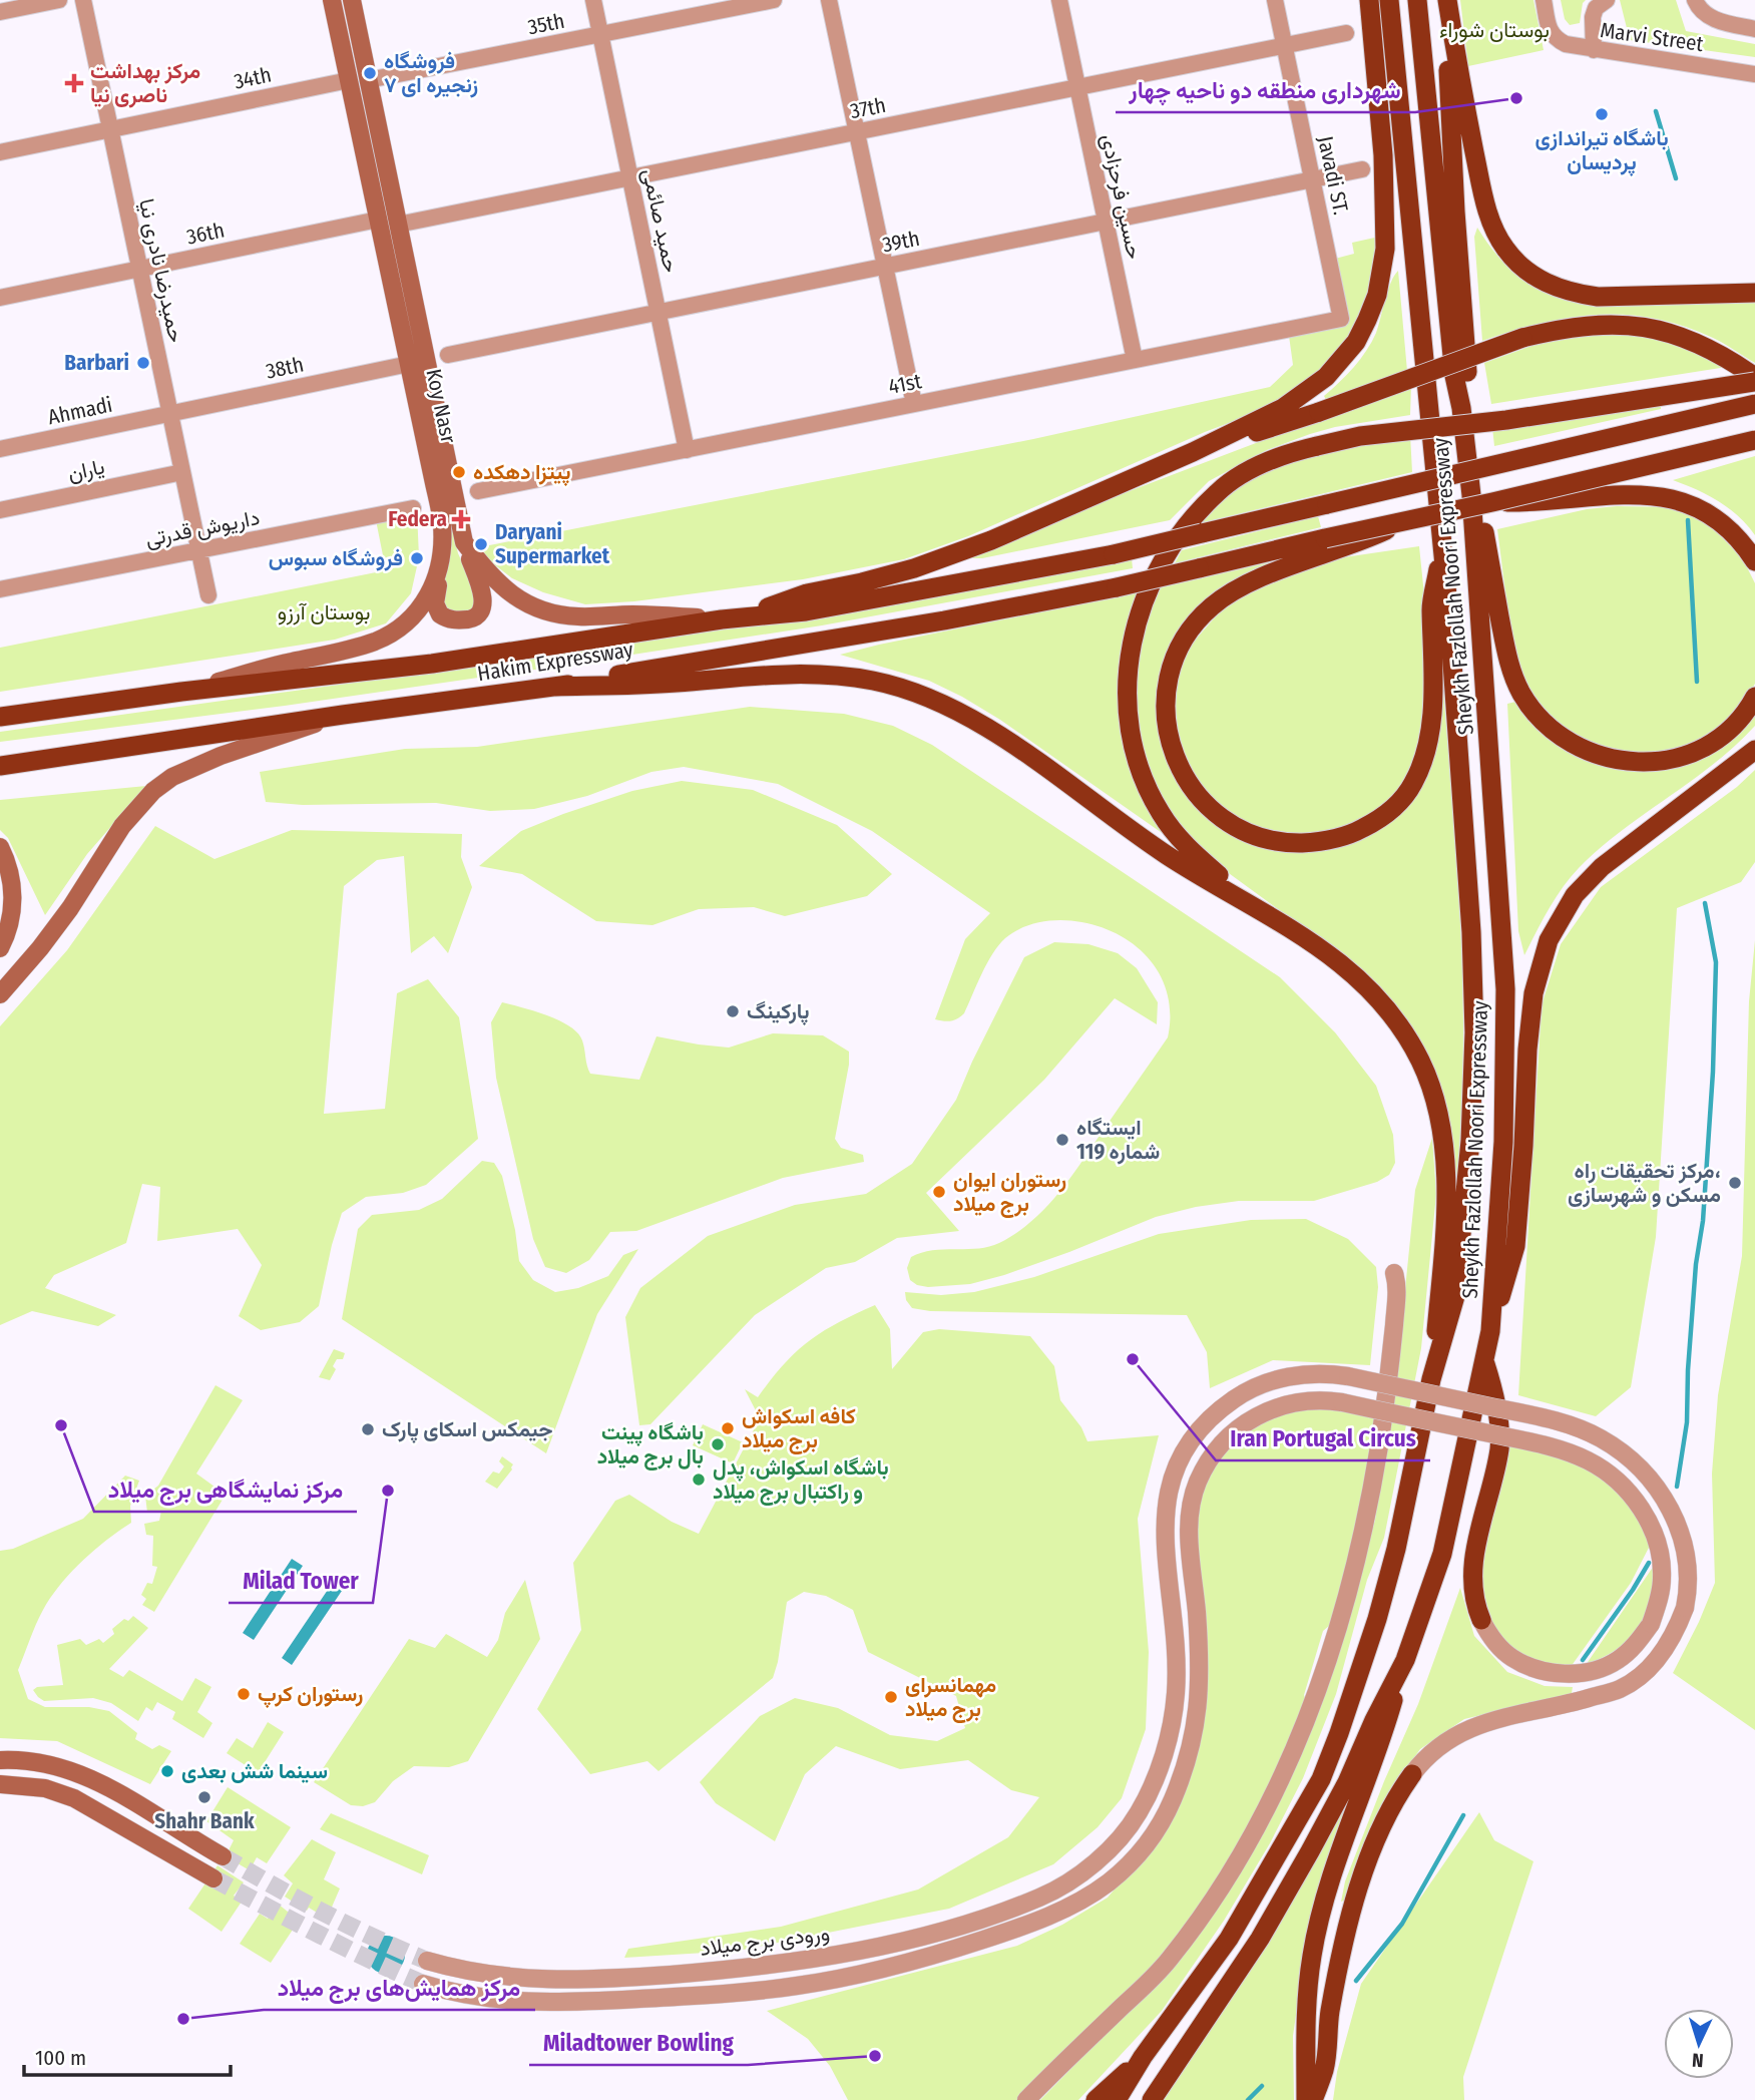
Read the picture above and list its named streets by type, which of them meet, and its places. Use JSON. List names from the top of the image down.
{
  "streets": {
    "highway": ["Sheykh Fazlollah Noori Expressway", "Hakim Expressway"],
    "main road": ["Koy Nasr"],
    "street": [
      "35th",
      "Marvi Street",
      "34th",
      "37th",
      "Javadi ST.",
      "حسین فرحزادی",
      "حمید صائمی",
      "36th",
      "39th",
      "حمیدرضا نادری نیا",
      "38th",
      "41st",
      "Ahmadi",
      "یاران",
      "داریوش قدرتی",
      "ورودی برج میلاد"
    ]
  },
  "crossings": [
    ["35th", "حمید صائمی"],
    ["35th", "Koy Nasr"],
    ["34th", "حمیدرضا نادری نیا"],
    ["34th", "Koy Nasr"],
    ["37th", "Javadi ST."],
    ["37th", "حسین فرحزادی"],
    ["37th", "حمید صائمی"],
    ["37th", "Koy Nasr"],
    ["Javadi ST.", "39th"],
    ["Javadi ST.", "41st"],
    ["حسین فرحزادی", "39th"],
    ["حسین فرحزادی", "41st"],
    ["حمید صائمی", "39th"],
    ["حمید صائمی", "41st"],
    ["36th", "حمیدرضا نادری نیا"],
    ["36th", "Koy Nasr"],
    ["حمیدرضا نادری نیا", "38th"],
    ["حمیدرضا نادری نیا", "Ahmadi"],
    ["حمیدرضا نادری نیا", "یاران"],
    ["حمیدرضا نادری نیا", "داریوش قدرتی"],
    ["38th", "Koy Nasr"],
    ["38th", "Ahmadi"],
    ["Koy Nasr", "Hakim Expressway"]
  ],
  "parks": ["بوستان شوراء", "بوستان آرزو"],
  "places": {
    "other": [
      "فروشگاه زنجیره ای ۷",
      "شهرداری منطقه دو ناحیه چهار",
      "باشگاه تیراندازی پردیسان",
      "Barbari",
      "پیتزا دهکده",
      "Daryani Supermarket",
      "فروشگاه سبوس",
      "پارکینگ",
      "ایستگاه شماره 119",
      "مرکز تحقیقات راه، مسکن و شهرسازی",
      "رستوران ایوان برج میلاد",
      "Iran Portugal Circus",
      "مرکز نمایشگاهی برج میلاد",
      "کافه اسکواش برج میلاد",
      "جیمکس اسکای پارک",
      "باشگاه پینت بال برج میلاد",
      "باشگاه اسکواش، پدل و راکتبال برج میلاد",
      "Milad Tower",
      "رستوران کرپ",
      "مهمانسرای برج میلاد",
      "سینما شش بعدی",
      "Shahr Bank",
      "مرکز همایش‌های برج میلاد",
      "Miladtower Bowling"
    ],
    "health": ["مرکز بهداشت ناصری نیا", "Federa"]
  },
  "scale_bar": "100 m",
  "north": "bottom"
}
